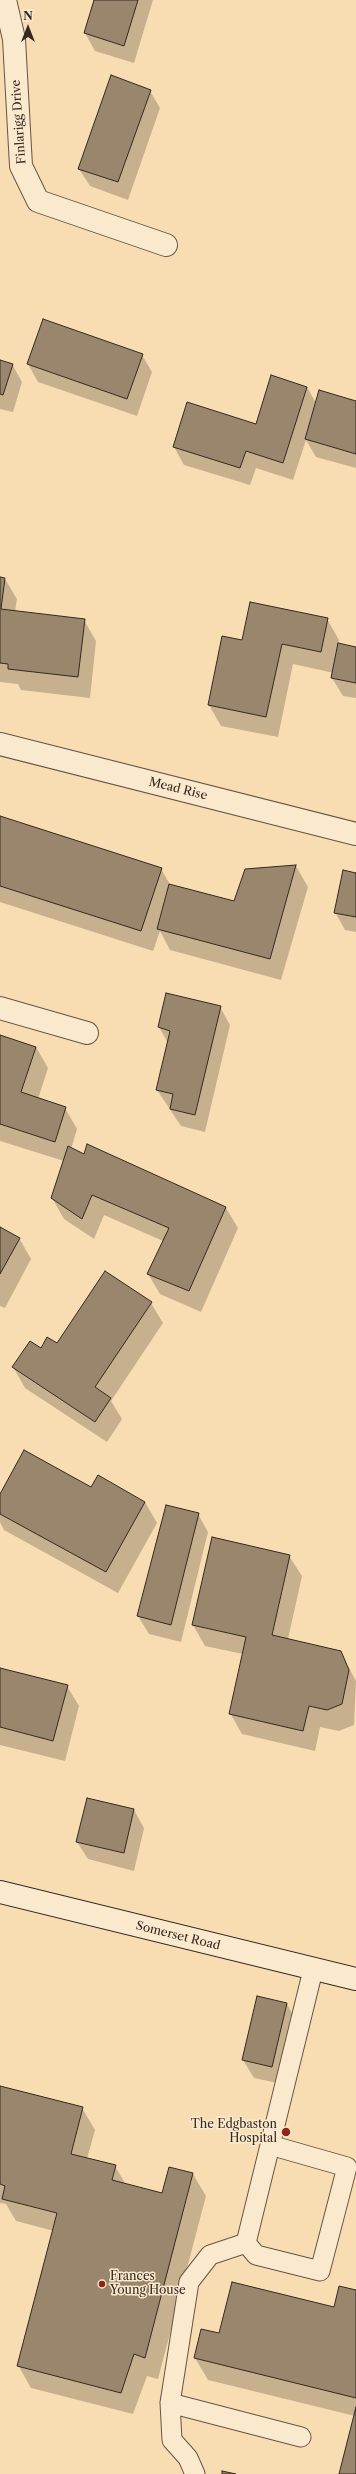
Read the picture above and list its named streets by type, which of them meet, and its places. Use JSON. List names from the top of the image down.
{
  "streets": {
    "street": ["Finlarigg Drive", "Mead Rise", "Somerset Road"]
  },
  "places": ["The Edgbaston Hospital", "Frances Young House"],
  "north": "top"
}
